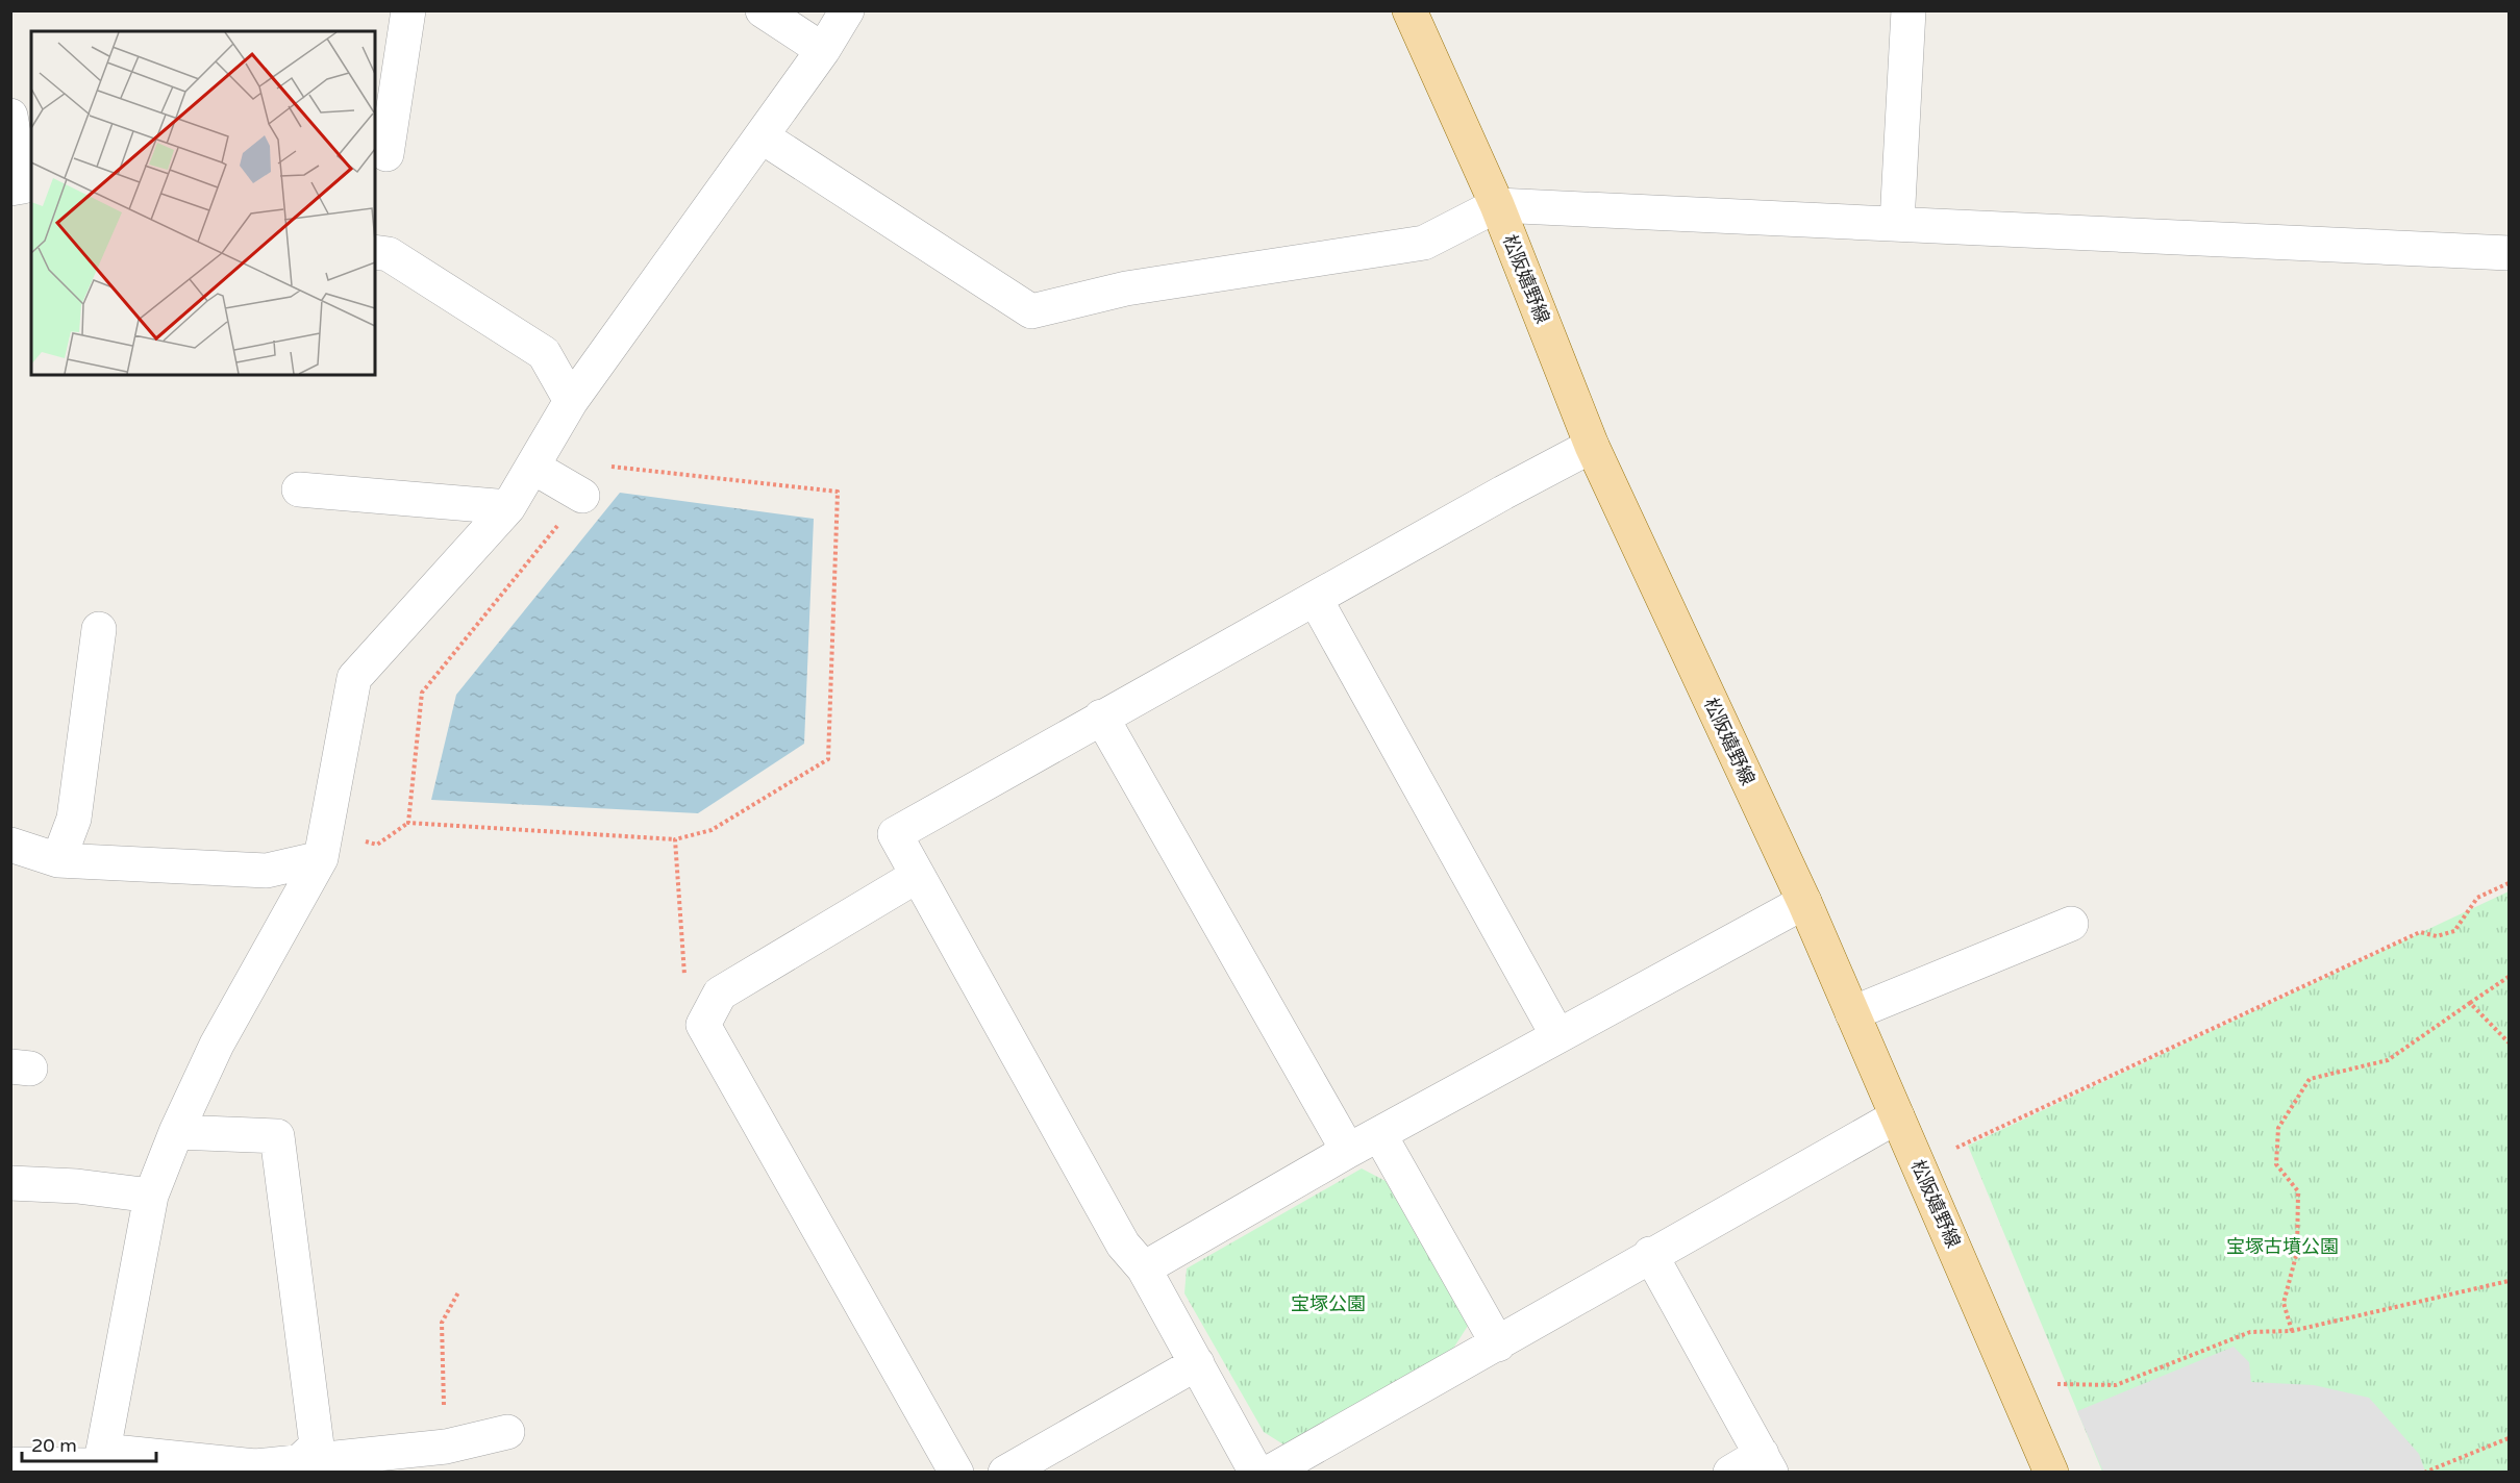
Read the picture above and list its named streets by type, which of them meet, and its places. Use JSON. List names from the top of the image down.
{
  "streets": {
    "main road": ["松阪嬉野線"]
  },
  "parks": ["宝塚古墳公園", "宝塚公園"],
  "scale_bar": "20 m"
}
